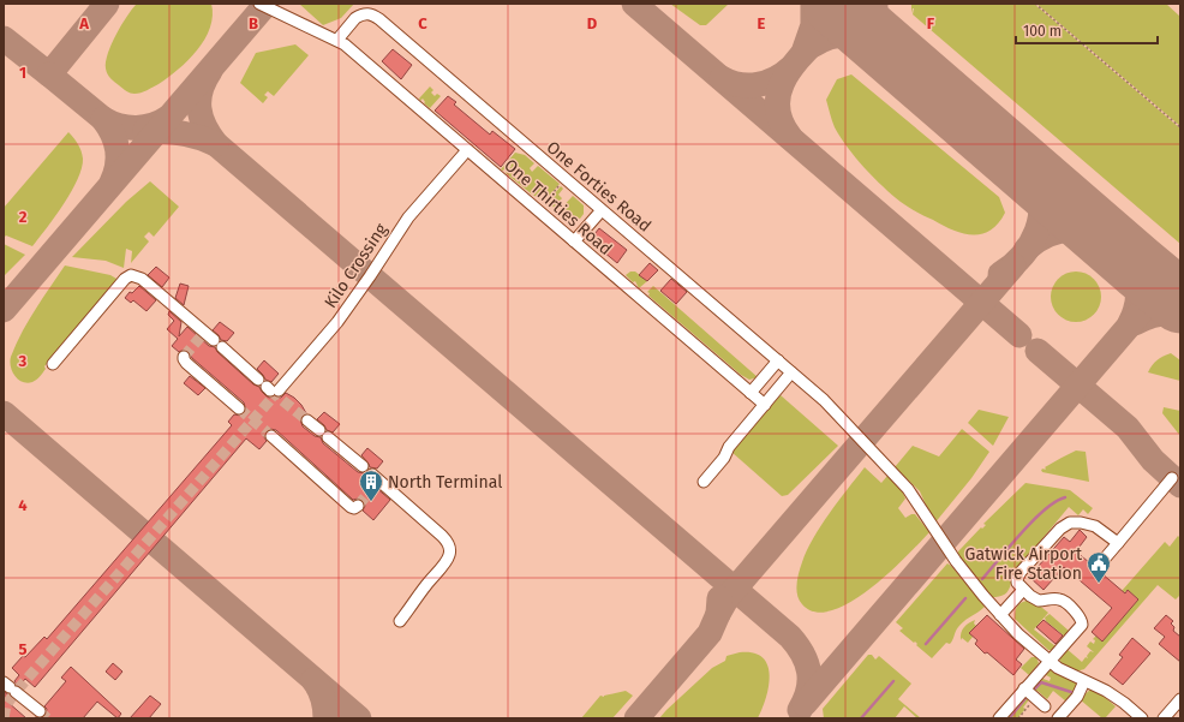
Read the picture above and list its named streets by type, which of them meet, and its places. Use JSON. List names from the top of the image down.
{
  "streets": {
    "lane": ["One Forties Road", "One Thirties Road", "Kilo Crossing"]
  },
  "crossings": [
    ["One Forties Road", "One Thirties Road"],
    ["One Thirties Road", "Kilo Crossing"]
  ],
  "places": {
    "building": ["North Terminal"],
    "public building": ["Gatwick Airport Fire Station"]
  },
  "scale_bar": "100 m",
  "grid": {
    "columns": [
      "A",
      "B",
      "C",
      "D",
      "E",
      "F"
    ],
    "rows": [
      "1",
      "2",
      "3",
      "4",
      "5"
    ]
  }
}
